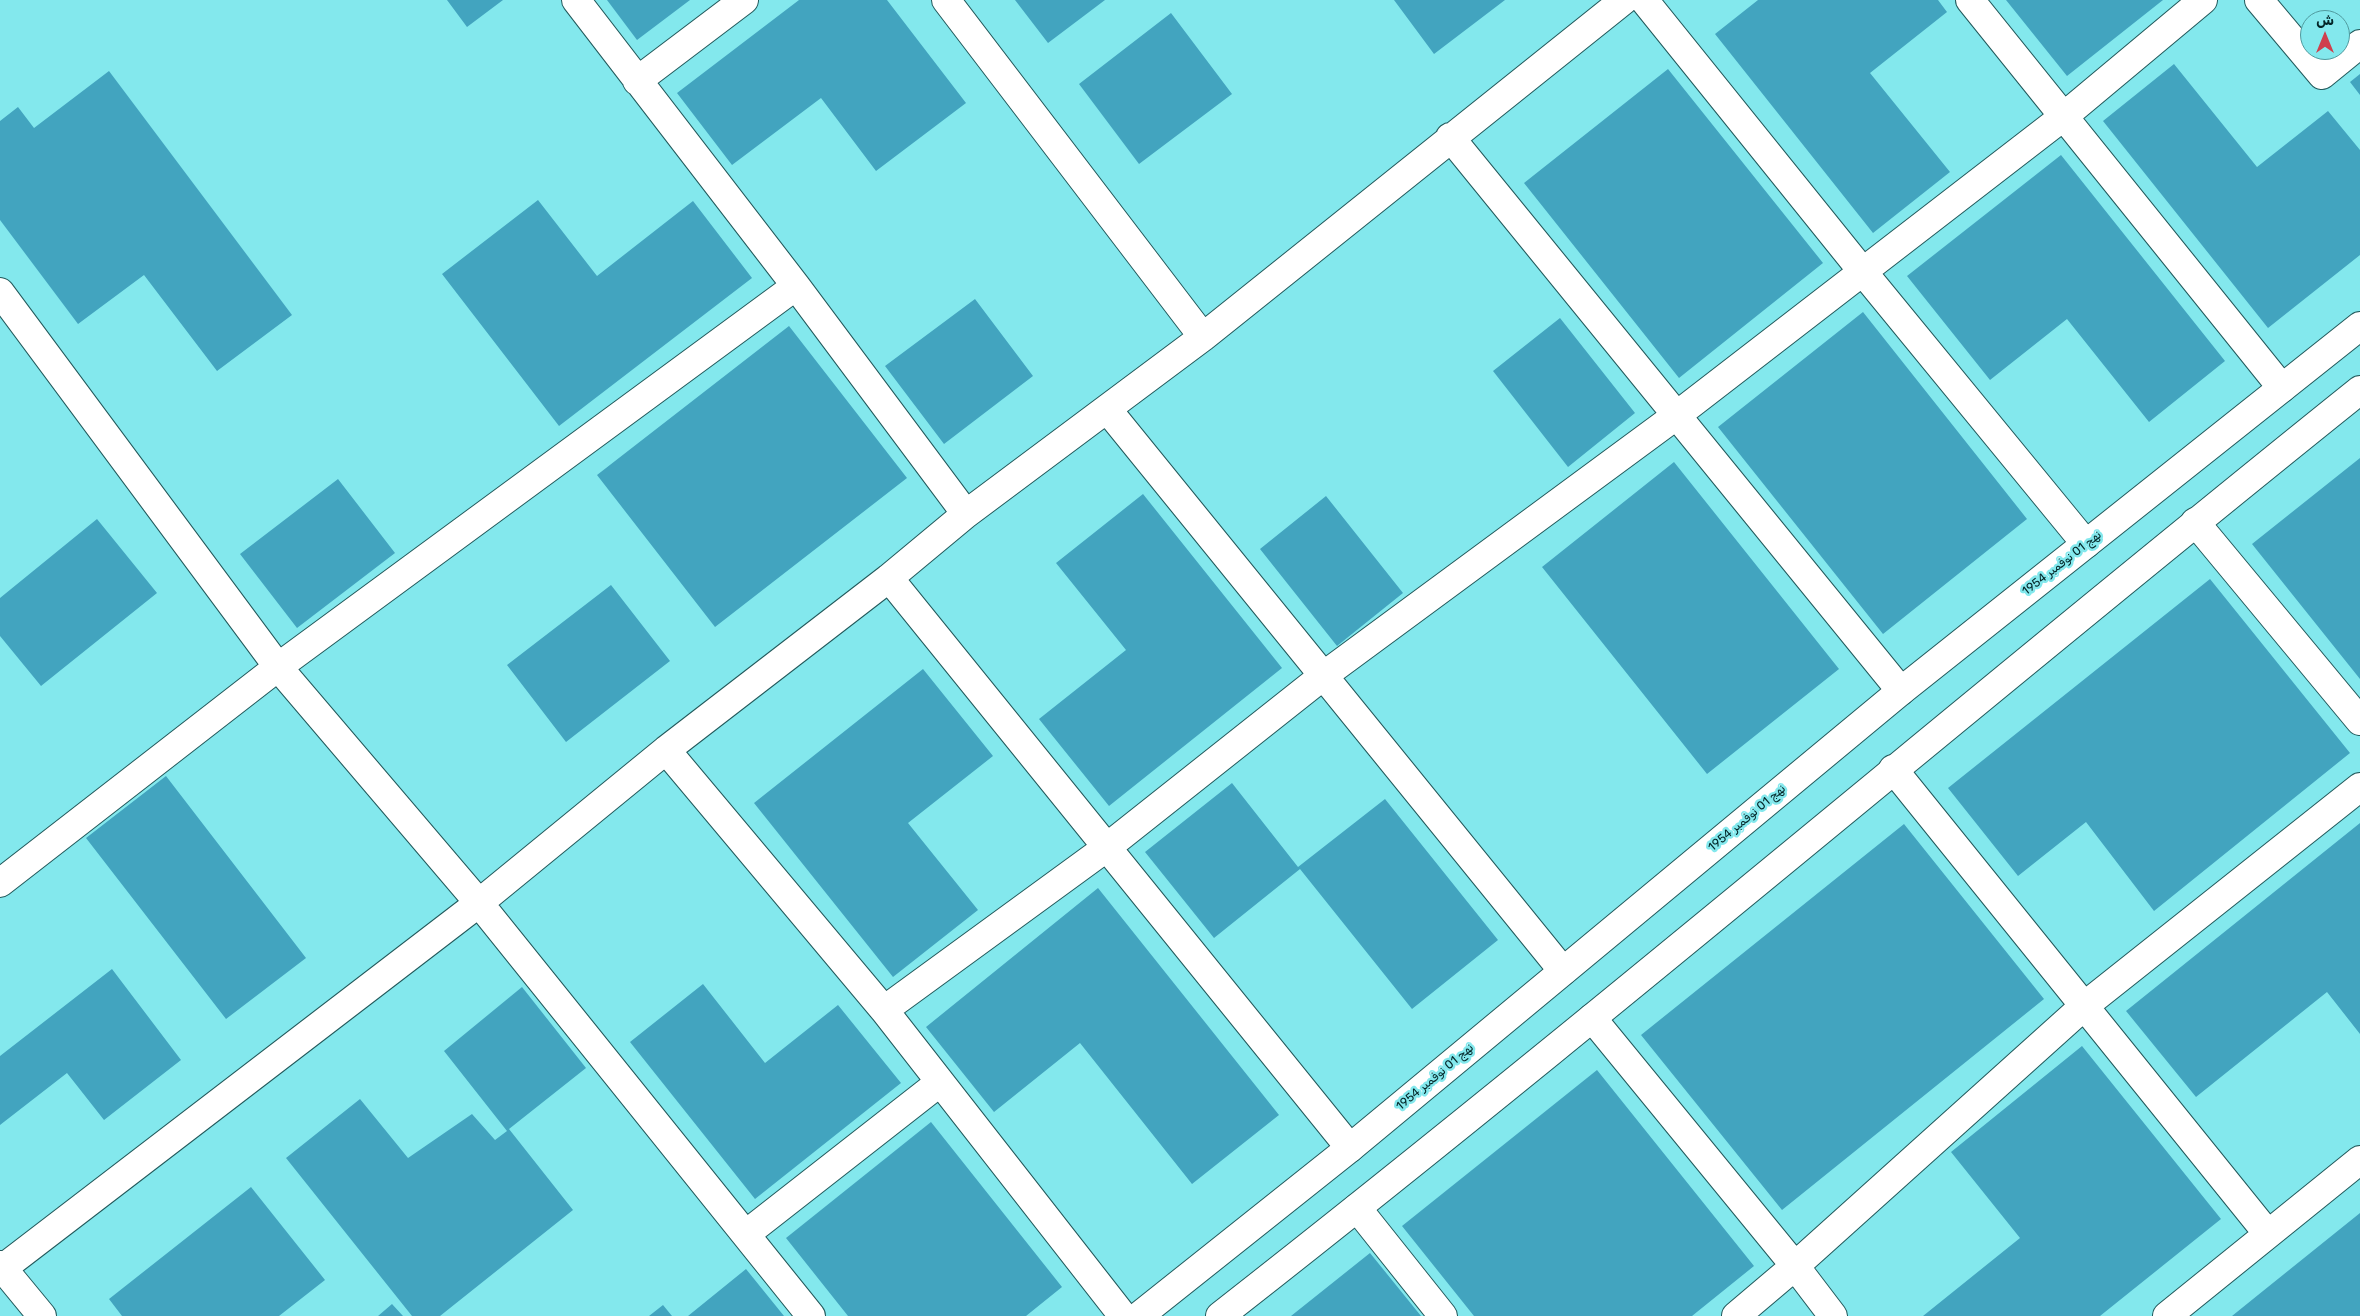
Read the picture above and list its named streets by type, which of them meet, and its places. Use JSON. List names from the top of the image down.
{
  "streets": {
    "main road": ["نهج 01 نوفمبر 1954"]
  },
  "north": "top"
}
